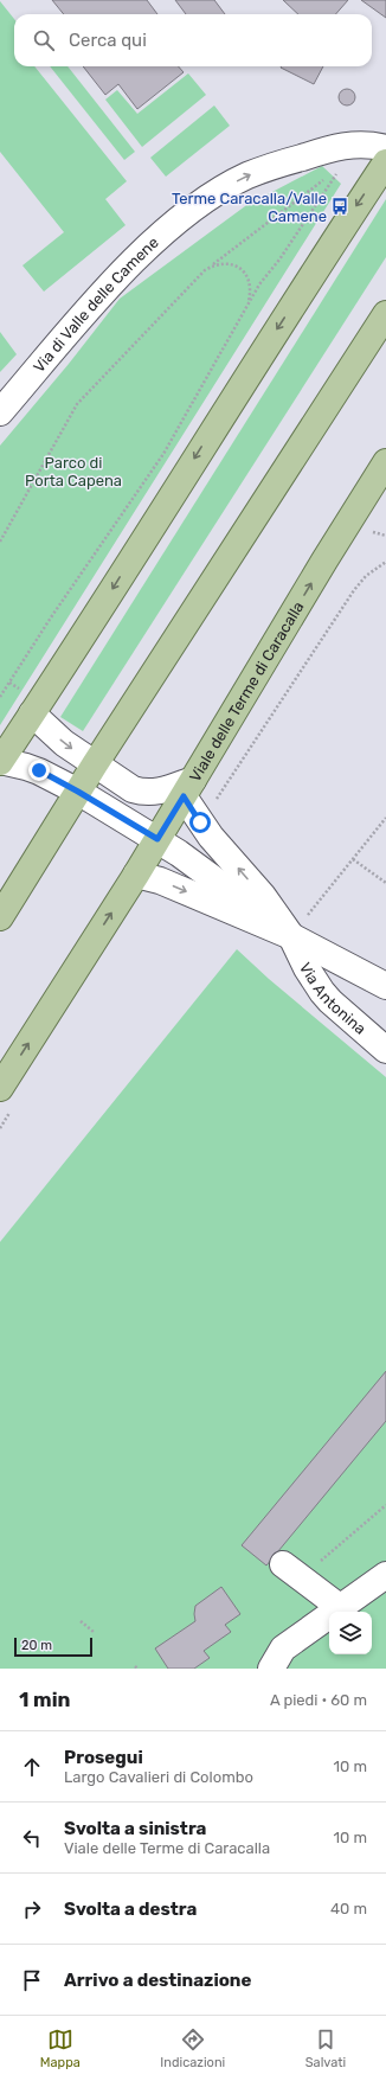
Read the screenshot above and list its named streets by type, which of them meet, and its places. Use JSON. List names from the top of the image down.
{
  "streets": {
    "main road": ["Viale delle Terme di Caracalla"],
    "street": ["Via di Valle delle Camene", "Via Antonina"]
  },
  "crossings": [
    ["Viale delle Terme di Caracalla", "Via Antonina"]
  ],
  "one_way": ["Via di Valle delle Camene"],
  "parks": ["Parco di Porta Capena"],
  "places": {
    "bus stop": ["Terme Caracalla/Valle Camene"]
  },
  "scale_bar": "20 m",
  "page": {
    "search": "Cerca qui",
    "scale": "20 m",
    "heading": ["1 min", "A piedi · 60 m"],
    "list": [
      ["Prosegui", "Largo Cavalieri di Colombo", "10 m"],
      ["Svolta a sinistra", "Viale delle Terme di Caracalla", "10 m"],
      ["Svolta a destra", "40 m"],
      "Arrivo a destinazione"
    ],
    "nav": ["Mappa", "Indicazioni", "Salvati"]
  }
}
